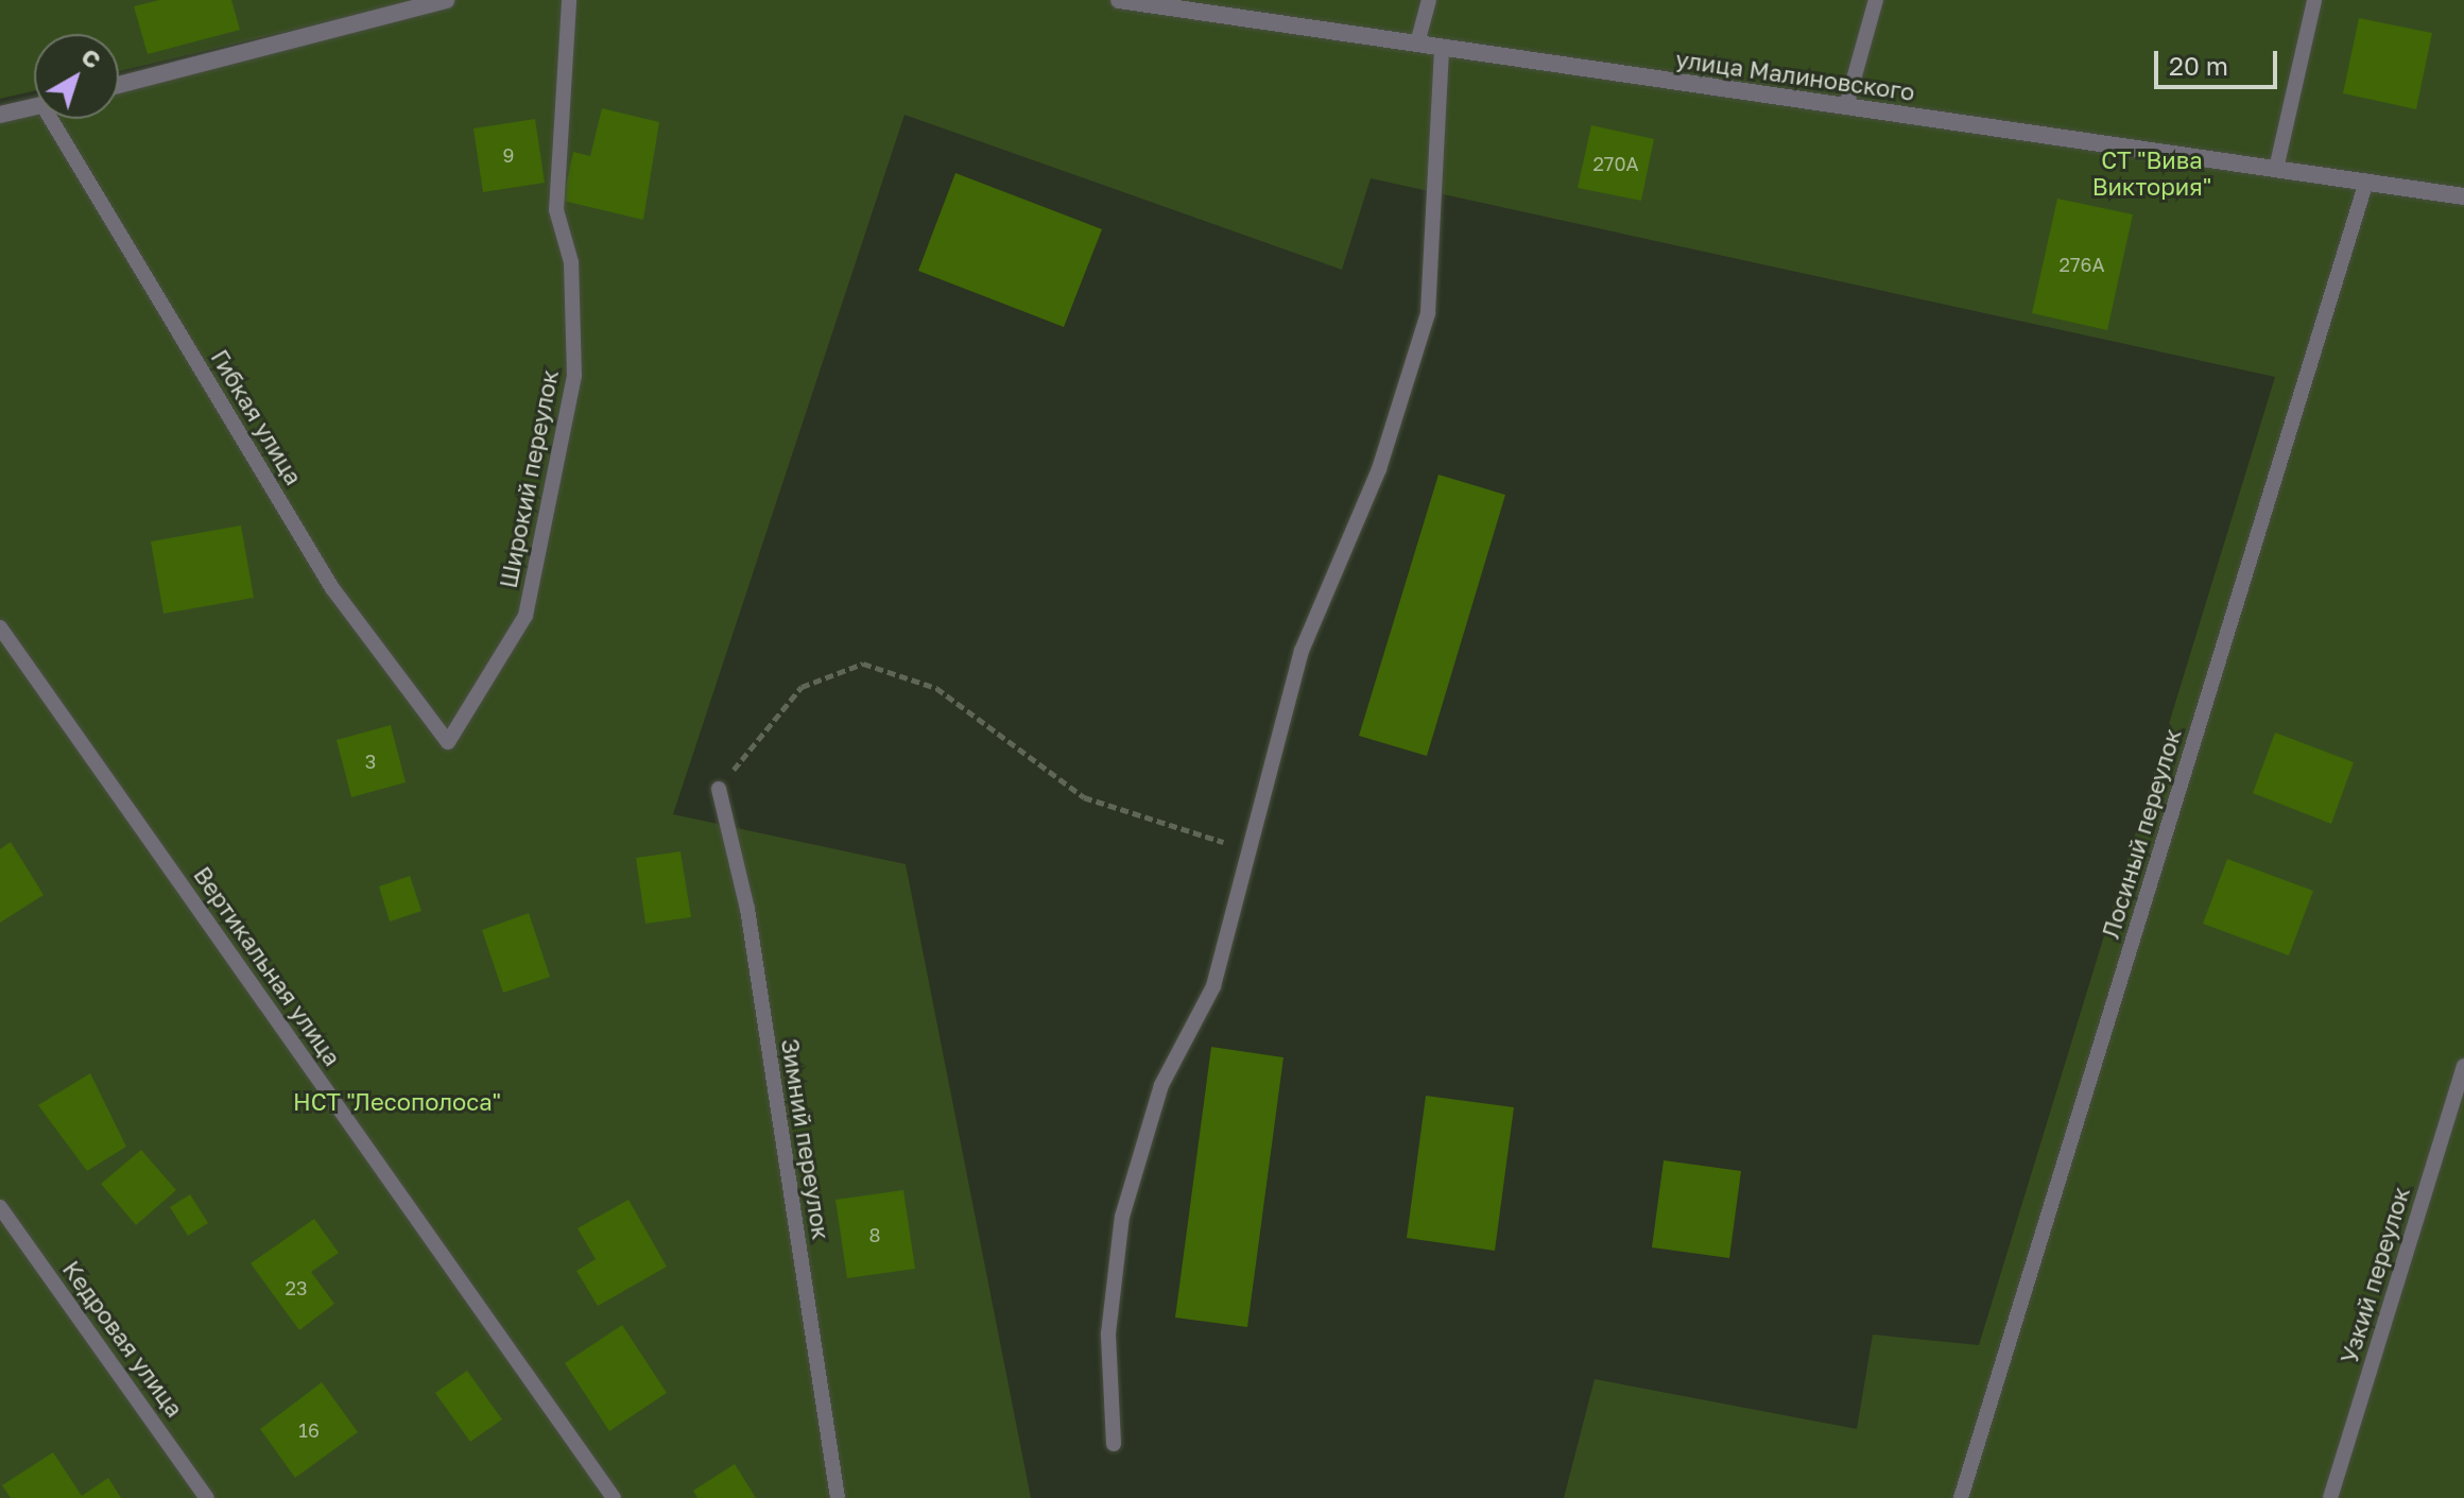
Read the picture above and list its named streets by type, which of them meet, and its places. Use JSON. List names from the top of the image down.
{
  "streets": {
    "street": ["улица Малиновского"],
    "lane": [
      "Гибкая улица",
      "Широкий переулок",
      "Лосиный переулок",
      "Вертикальная улица",
      "Зимний переулок",
      "Узкий переулок",
      "Кедровая улица"
    ]
  },
  "crossings": [
    ["улица Малиновского", "Лосиный переулок"],
    ["Гибкая улица", "Широкий переулок"]
  ],
  "parks": ["СТ \"Вива Виктория\"", "НСТ \"Лесополоса\""],
  "house_numbers": [
    "9",
    "270А",
    "276А",
    "3",
    "8",
    "23",
    "16"
  ],
  "scale_bar": "20 m",
  "north": "top right"
}
